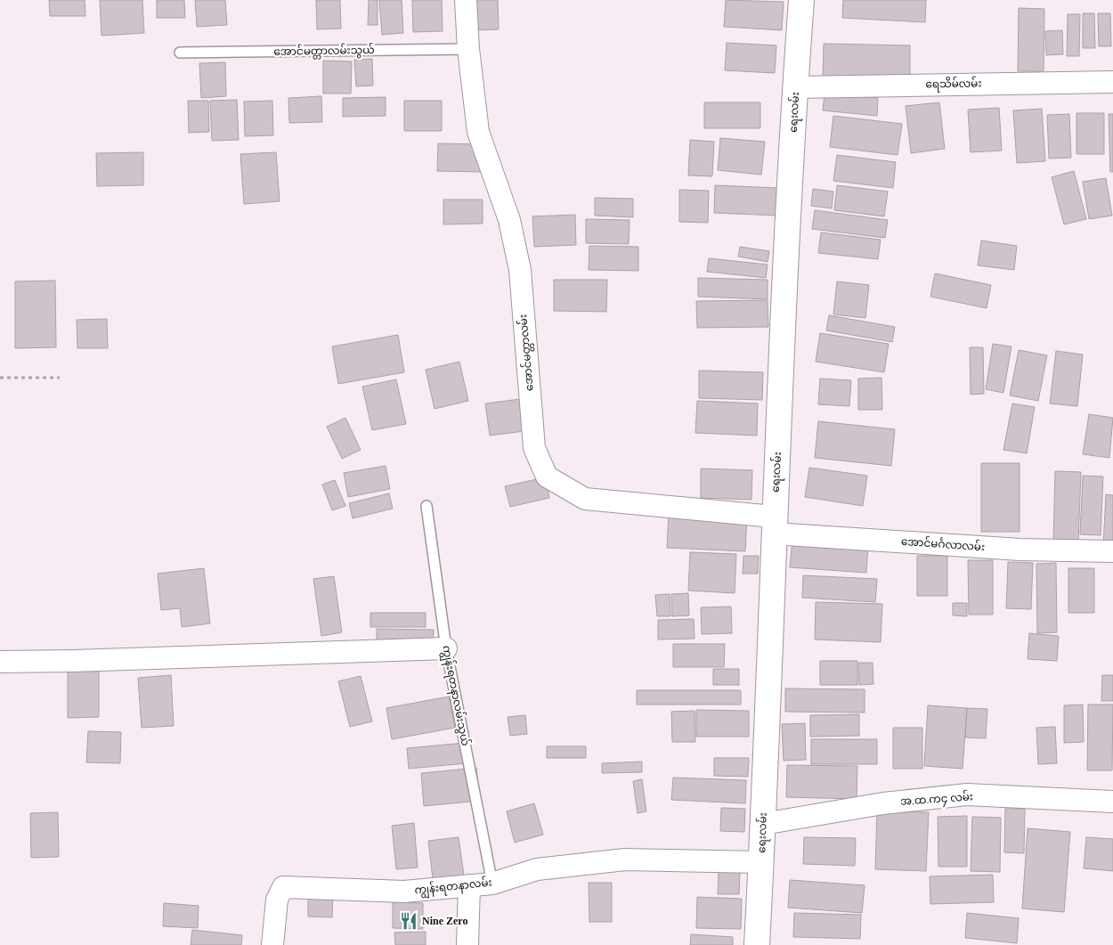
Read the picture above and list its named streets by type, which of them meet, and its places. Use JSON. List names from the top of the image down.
{
  "streets": {
    "street": [
      "ရေသိမ်လမ်း",
      "ရေးလမ်း",
      "အောင်မတ္တာလမ်း",
      "အောင်မင်္ဂလာလမ်း",
      "အ.ထ.က၄ လမ်း",
      "ကျွန်းရတနာလမ်း"
    ],
    "lane": ["အောင်မတ္တာလမ်းသွယ်", "ကျွန်းရတနာလမ်းသွယ်"]
  },
  "crossings": [
    ["အောင်မတ္တာလမ်းသွယ်", "အောင်မတ္တာလမ်း"],
    ["ရေသိမ်လမ်း", "ရေးလမ်း"],
    ["ရေးလမ်း", "အောင်မတ္တာလမ်း"],
    ["ရေးလမ်း", "အောင်မင်္ဂလာလမ်း"],
    ["ရေးလမ်း", "အ.ထ.က၄ လမ်း"],
    ["ရေးလမ်း", "ကျွန်းရတနာလမ်း"],
    ["အောင်မတ္တာလမ်း", "အောင်မင်္ဂလာလမ်း"],
    ["ကျွန်းရတနာလမ်းသွယ်", "ကျွန်းရတနာလမ်း"]
  ],
  "places": {
    "restaurant": ["Nine Zero"]
  }
}
